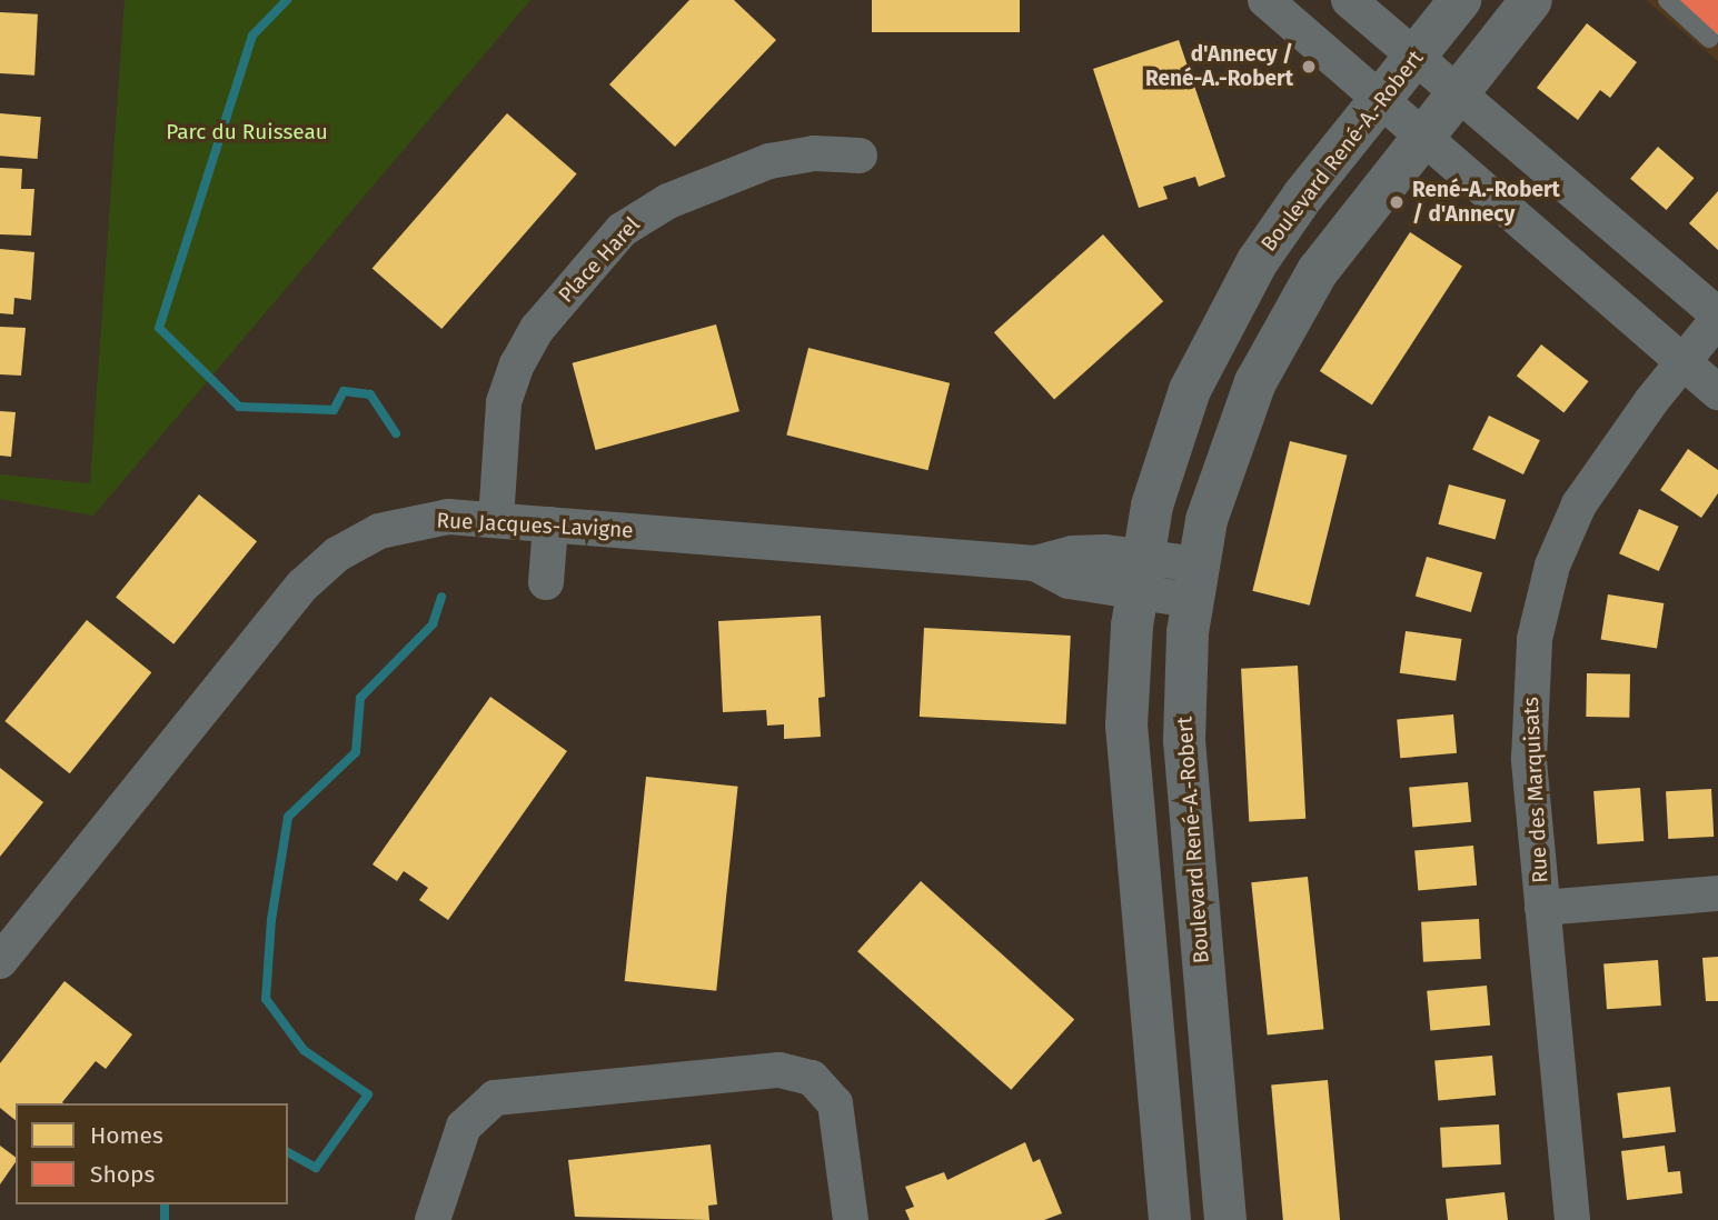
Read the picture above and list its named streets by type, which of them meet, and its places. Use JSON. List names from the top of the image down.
{
  "streets": {
    "street": [
      "Boulevard René-A.-Robert",
      "Place Harel",
      "Rue Jacques-Lavigne",
      "Rue des Marquisats"
    ]
  },
  "crossings": [
    ["Boulevard René-A.-Robert", "Rue Jacques-Lavigne"],
    ["Place Harel", "Rue Jacques-Lavigne"]
  ],
  "parks": ["Parc du Ruisseau"],
  "places": ["d'Annecy / René-A.-Robert", "René-A.-Robert / d'Annecy"],
  "legend": ["Homes", "Shops"]
}
